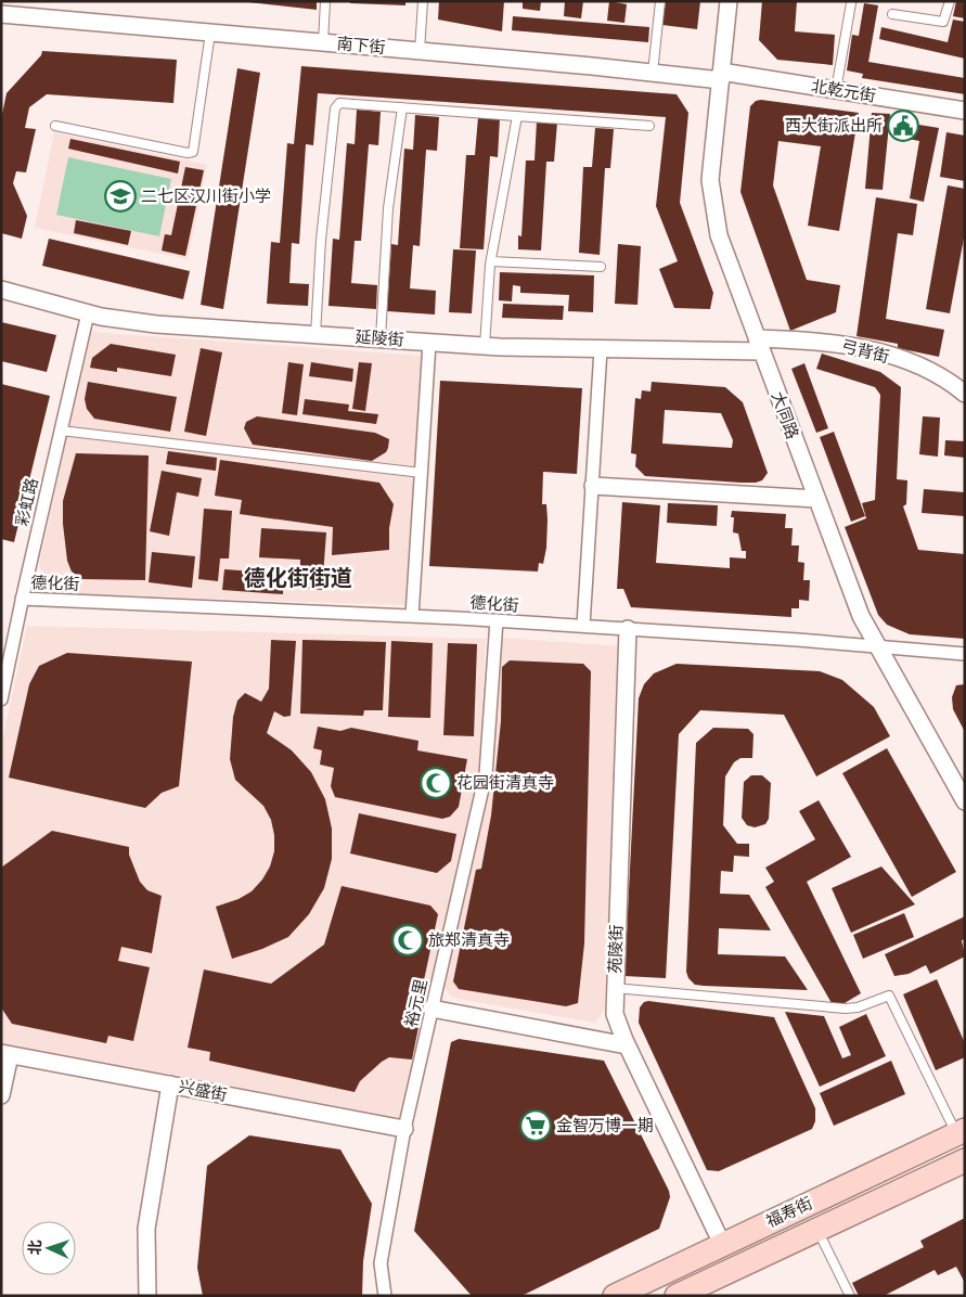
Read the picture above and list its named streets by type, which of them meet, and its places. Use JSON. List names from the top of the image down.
{
  "streets": {
    "main road": ["福寿街"],
    "street": [
      "南下街",
      "北乾元街",
      "延陵街",
      "弓背街",
      "大同路",
      "彩虹路",
      "德化街",
      "苑陵街",
      "裕元里",
      "兴盛街"
    ]
  },
  "crossings": [
    ["南下街", "北乾元街"],
    ["南下街", "大同路"],
    ["北乾元街", "大同路"],
    ["延陵街", "弓背街"],
    ["延陵街", "大同路"],
    ["延陵街", "彩虹路"],
    ["弓背街", "大同路"],
    ["大同路", "德化街"],
    ["彩虹路", "德化街"],
    ["德化街", "苑陵街"],
    ["德化街", "裕元里"],
    ["苑陵街", "福寿街"],
    ["裕元里", "兴盛街"]
  ],
  "districts": ["德化街街道"],
  "places": {
    "public building": ["西大街派出所"],
    "school or university": ["二七区汉川街小学"],
    "mosque": ["花园街清真寺", "旅郑清真寺"],
    "supermarket": ["金智万博一期"]
  },
  "north": "left"
}
